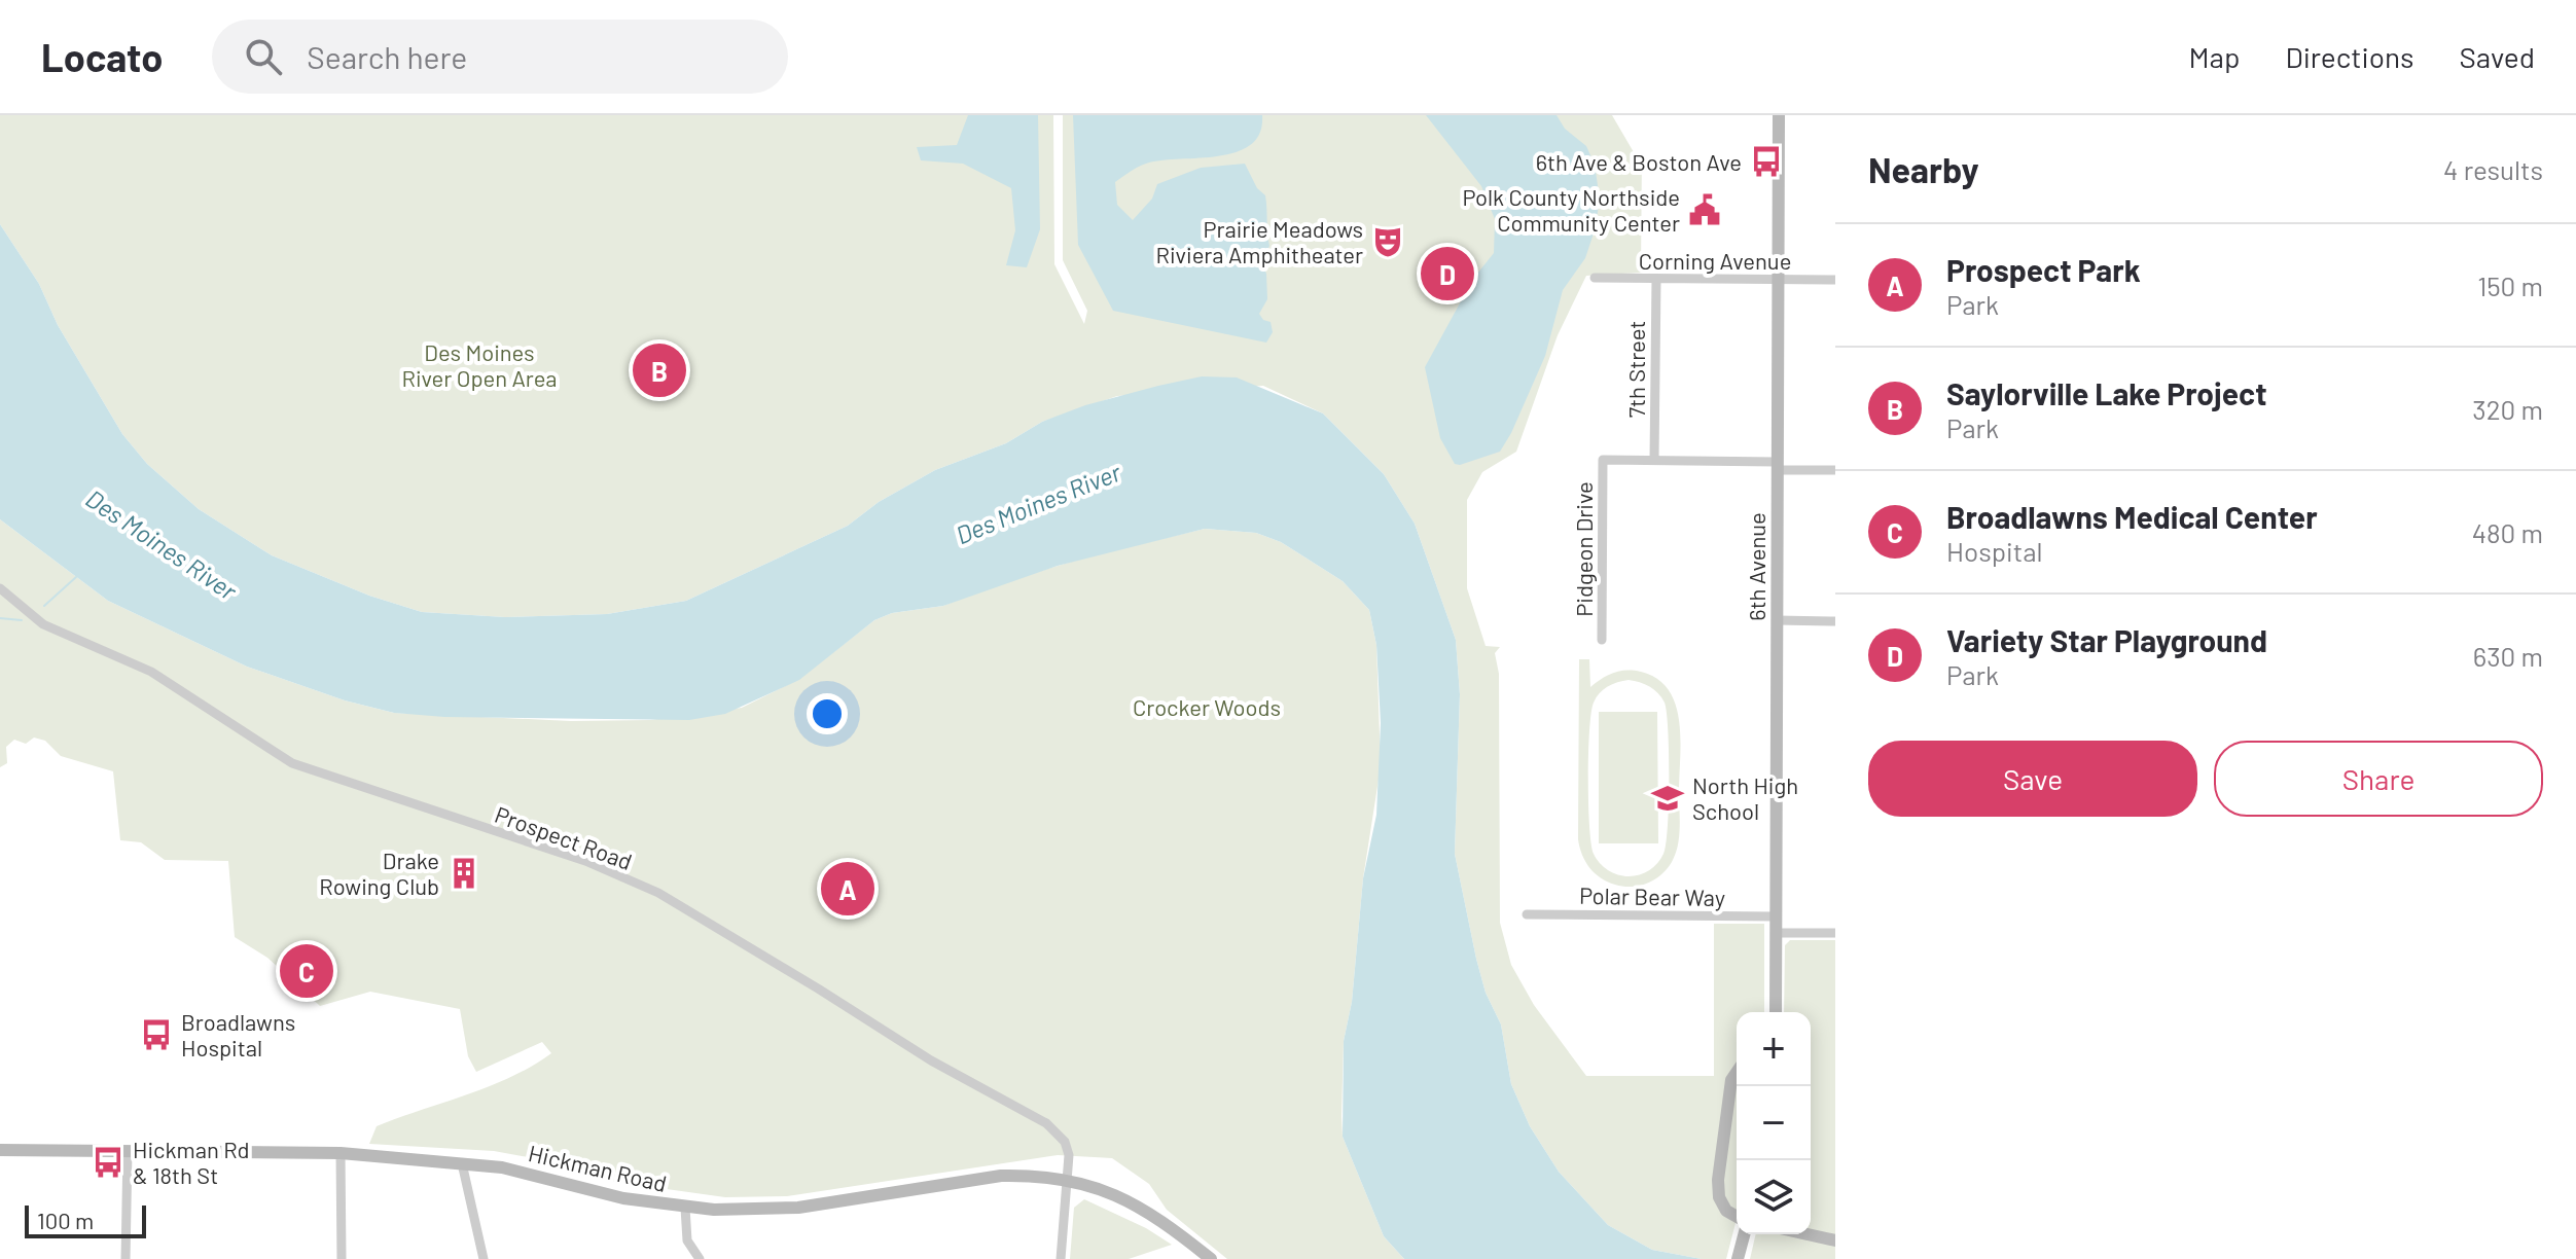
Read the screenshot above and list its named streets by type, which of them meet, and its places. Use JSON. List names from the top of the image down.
{
  "streets": {
    "main road": ["6th Avenue", "Hickman Road"],
    "street": [
      "Corning Avenue",
      "7th Street",
      "Pidgeon Drive",
      "Prospect Road",
      "Polar Bear Way"
    ]
  },
  "crossings": [
    ["Corning Avenue", "7th Street"],
    ["Corning Avenue", "6th Avenue"],
    ["7th Street", "Pidgeon Drive"],
    ["6th Avenue", "Polar Bear Way"],
    ["Prospect Road", "Hickman Road"]
  ],
  "water": ["Des Moines River"],
  "parks": ["Des Moines River Open Area", "Crocker Woods"],
  "places": {
    "bus stop": ["6th Ave & Boston Ave", "Broadlawns Hospital", "Hickman Rd & 18th St"],
    "public building": ["Polk County Northside Community Center"],
    "theatre": ["Prairie Meadows Riviera Amphitheater"],
    "school or university": ["North High School"],
    "building": ["Drake Rowing Club"]
  },
  "scale_bar": "100 m",
  "page": {
    "header": "Locato",
    "search": "Search here",
    "nav": ["Map", "Directions", "Saved"],
    "heading": ["Nearby", "4 results"],
    "list": [
      {
        "mark": "A",
        "name": "Prospect Park",
        "note": "Park",
        "value": "150 m"
      },
      {
        "mark": "B",
        "name": "Saylorville Lake Project",
        "note": "Park",
        "value": "320 m"
      },
      {
        "mark": "C",
        "name": "Broadlawns Medical Center",
        "note": "Hospital",
        "value": "480 m"
      },
      {
        "mark": "D",
        "name": "Variety Star Playground",
        "note": "Park",
        "value": "630 m"
      }
    ],
    "pins": [
      "D",
      "B",
      "A",
      "C"
    ],
    "buttons": ["Save", "Share"],
    "map_buttons": ["+", "−"],
    "scale": "100 m"
  }
}
